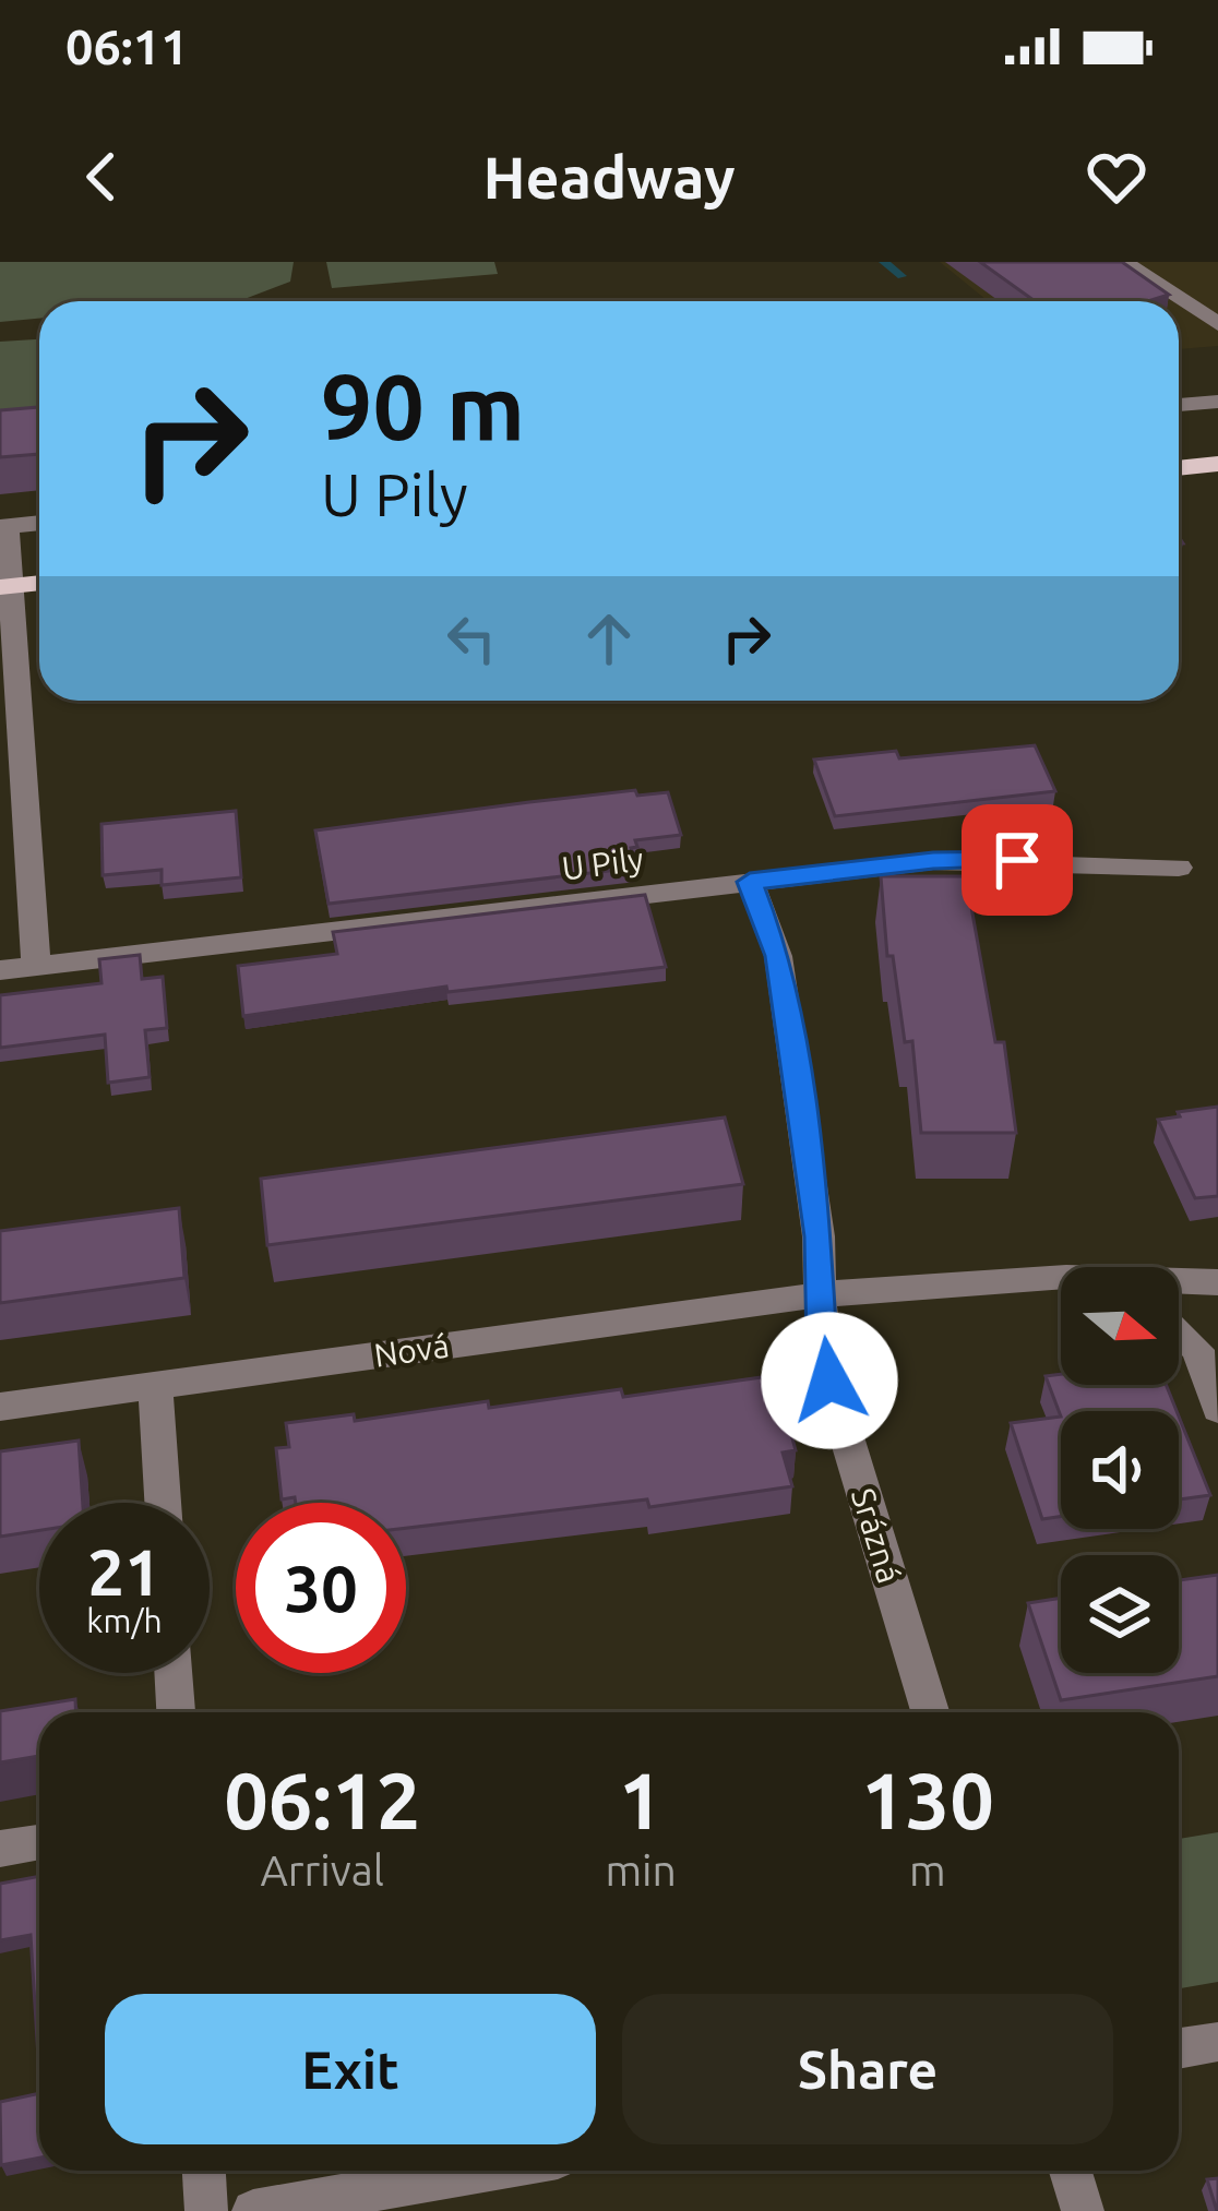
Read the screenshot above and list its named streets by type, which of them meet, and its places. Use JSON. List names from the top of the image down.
{
  "streets": {
    "street": ["U Pily", "Nová", "Srázná"]
  },
  "crossings": [
    ["U Pily", "Srázná"],
    ["Nová", "Srázná"]
  ],
  "north": "right",
  "page": {
    "status": "06:11",
    "header": "Headway",
    "turn": ["90 m", "U Pily"],
    "speed": "21 km/h",
    "limit": "30",
    "eta": [
      "06:12",
      "Arrival",
      "1",
      "min",
      "130",
      "m"
    ],
    "buttons": ["Exit", "Share"]
  }
}
